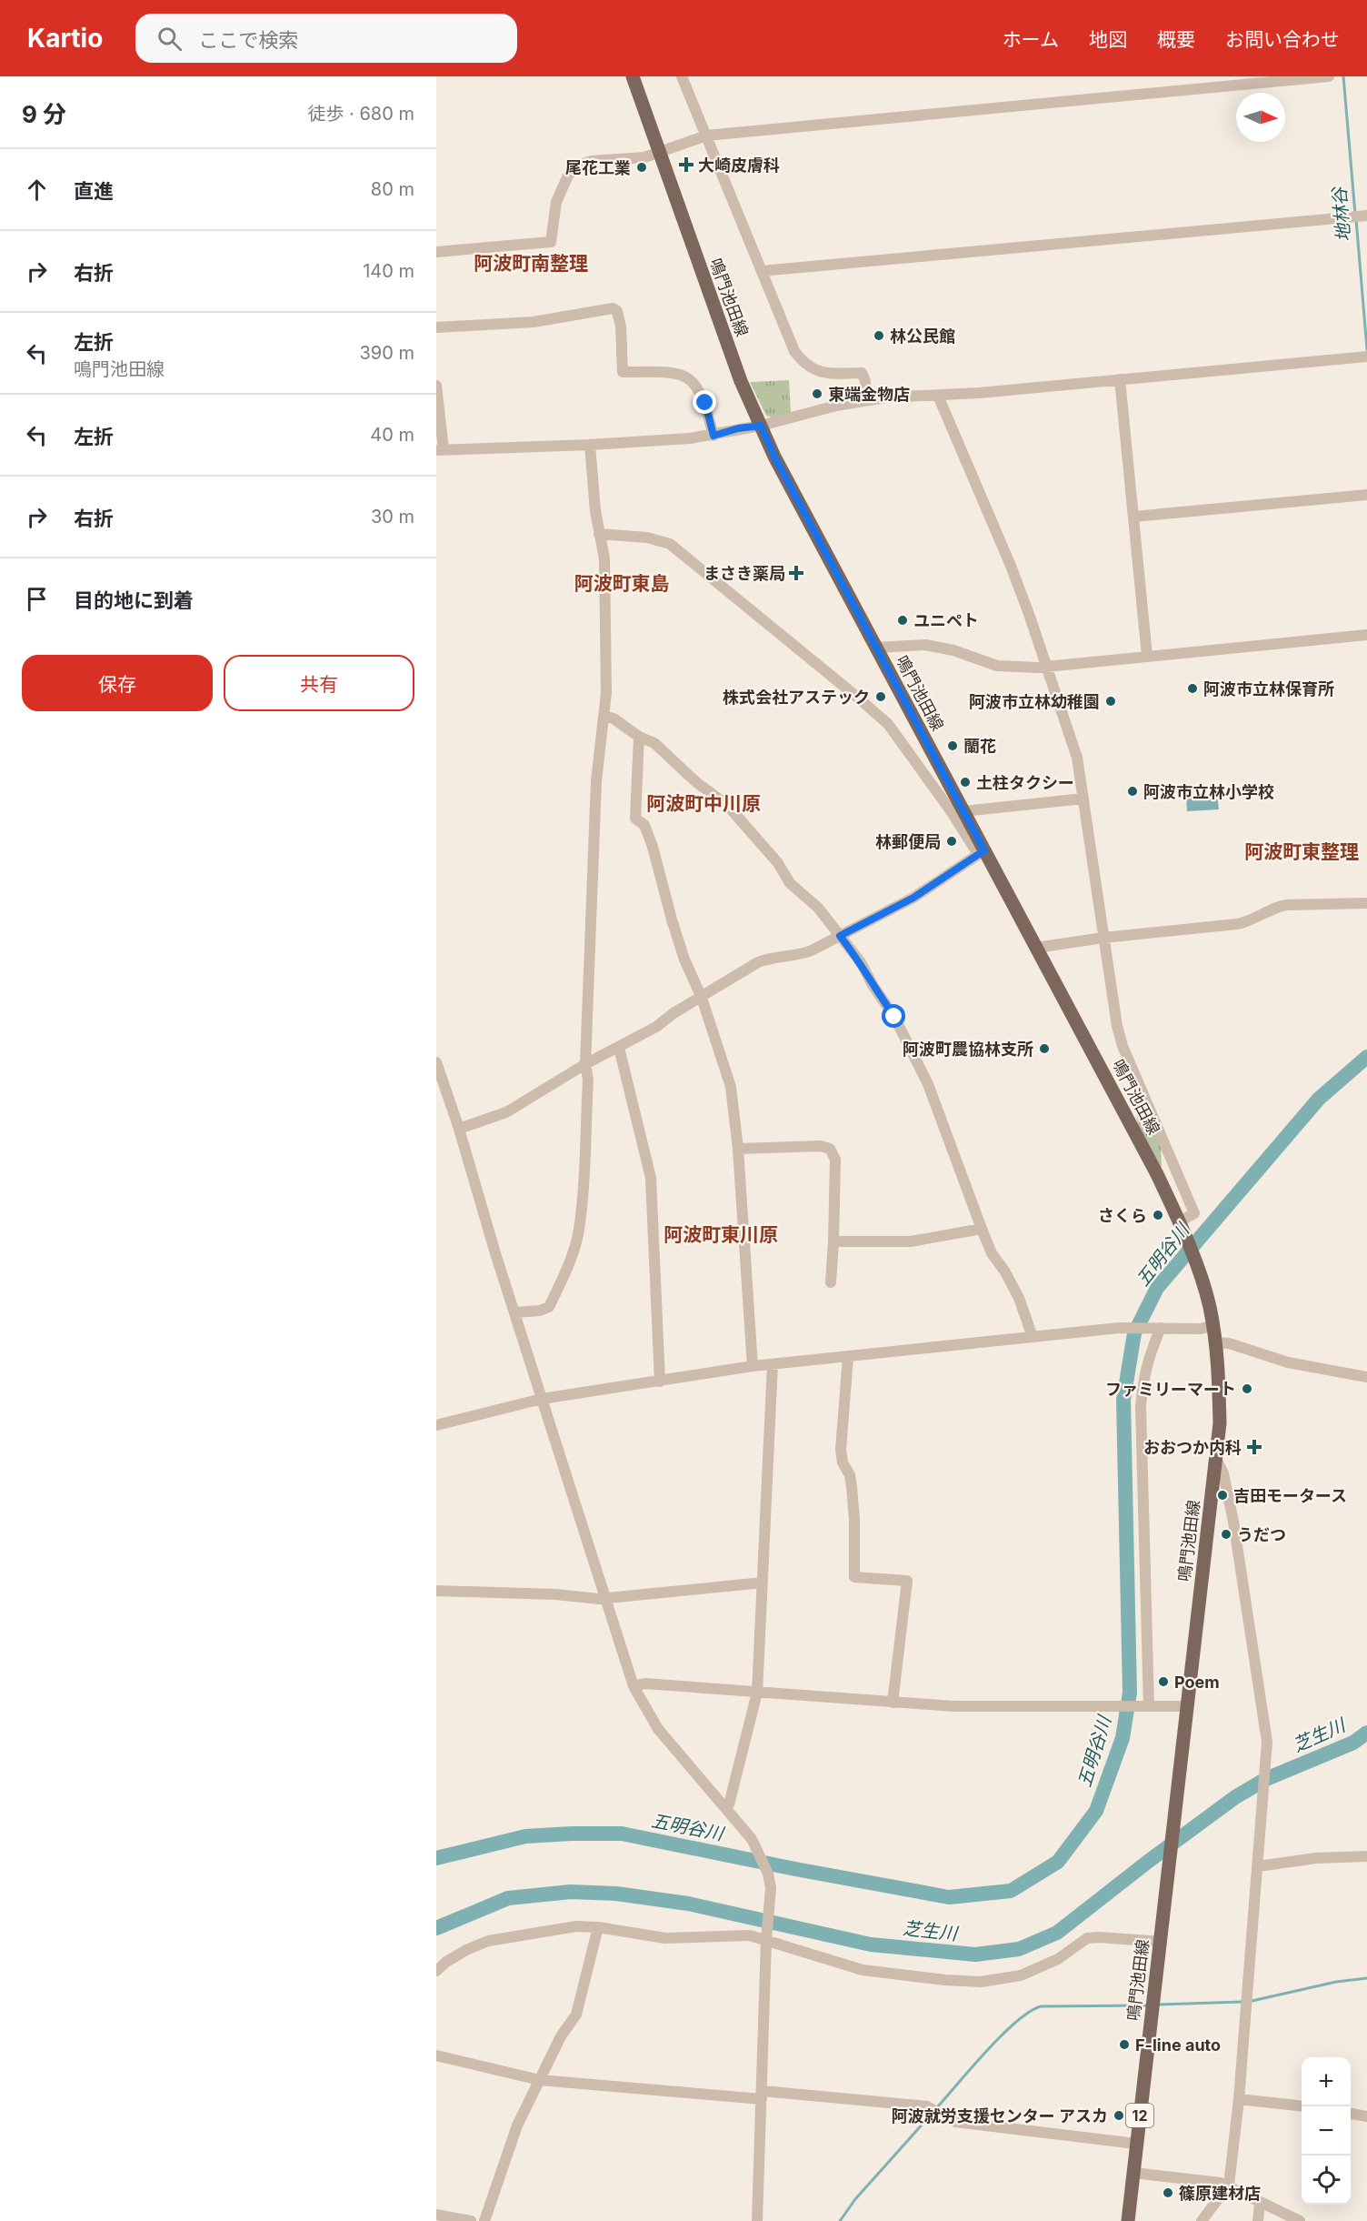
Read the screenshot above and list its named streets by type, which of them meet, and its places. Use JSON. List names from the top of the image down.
{
  "streets": {
    "main road": ["鳴門池田線", "12"]
  },
  "districts": [
    "阿波町南整理",
    "阿波町東島",
    "阿波町中川原",
    "阿波町東整理",
    "阿波町東川原"
  ],
  "water": ["地林谷", "五明谷川", "芝生川"],
  "places": {
    "health": ["大崎皮膚科", "まさき薬局", "おおつか内科"],
    "other": [
      "尾花工業",
      "林公民館",
      "東端金物店",
      "ユニペト",
      "阿波市立林保育所",
      "株式会社アステック",
      "阿波市立林幼稚園",
      "蘭花",
      "土柱タクシー",
      "阿波市立林小学校",
      "林郵便局",
      "阿波町農協林支所",
      "さくら",
      "ファミリーマート",
      "吉田モータース",
      "うだつ",
      "Poem",
      "F-line auto",
      "阿波就労支援センター アスカ",
      "篠原建材店"
    ]
  },
  "north": "right",
  "page": {
    "header": "Kartio",
    "search": "ここで検索",
    "nav": [
      "ホーム",
      "地図",
      "概要",
      "お問い合わせ"
    ],
    "heading": ["9 分", "徒歩 · 680 m"],
    "list": [
      ["直進", "80 m"],
      ["右折", "140 m"],
      ["左折", "鳴門池田線", "390 m"],
      ["左折", "40 m"],
      ["右折", "30 m"],
      "目的地に到着"
    ],
    "buttons": ["保存", "共有"],
    "map_buttons": ["+", "−"]
  }
}
